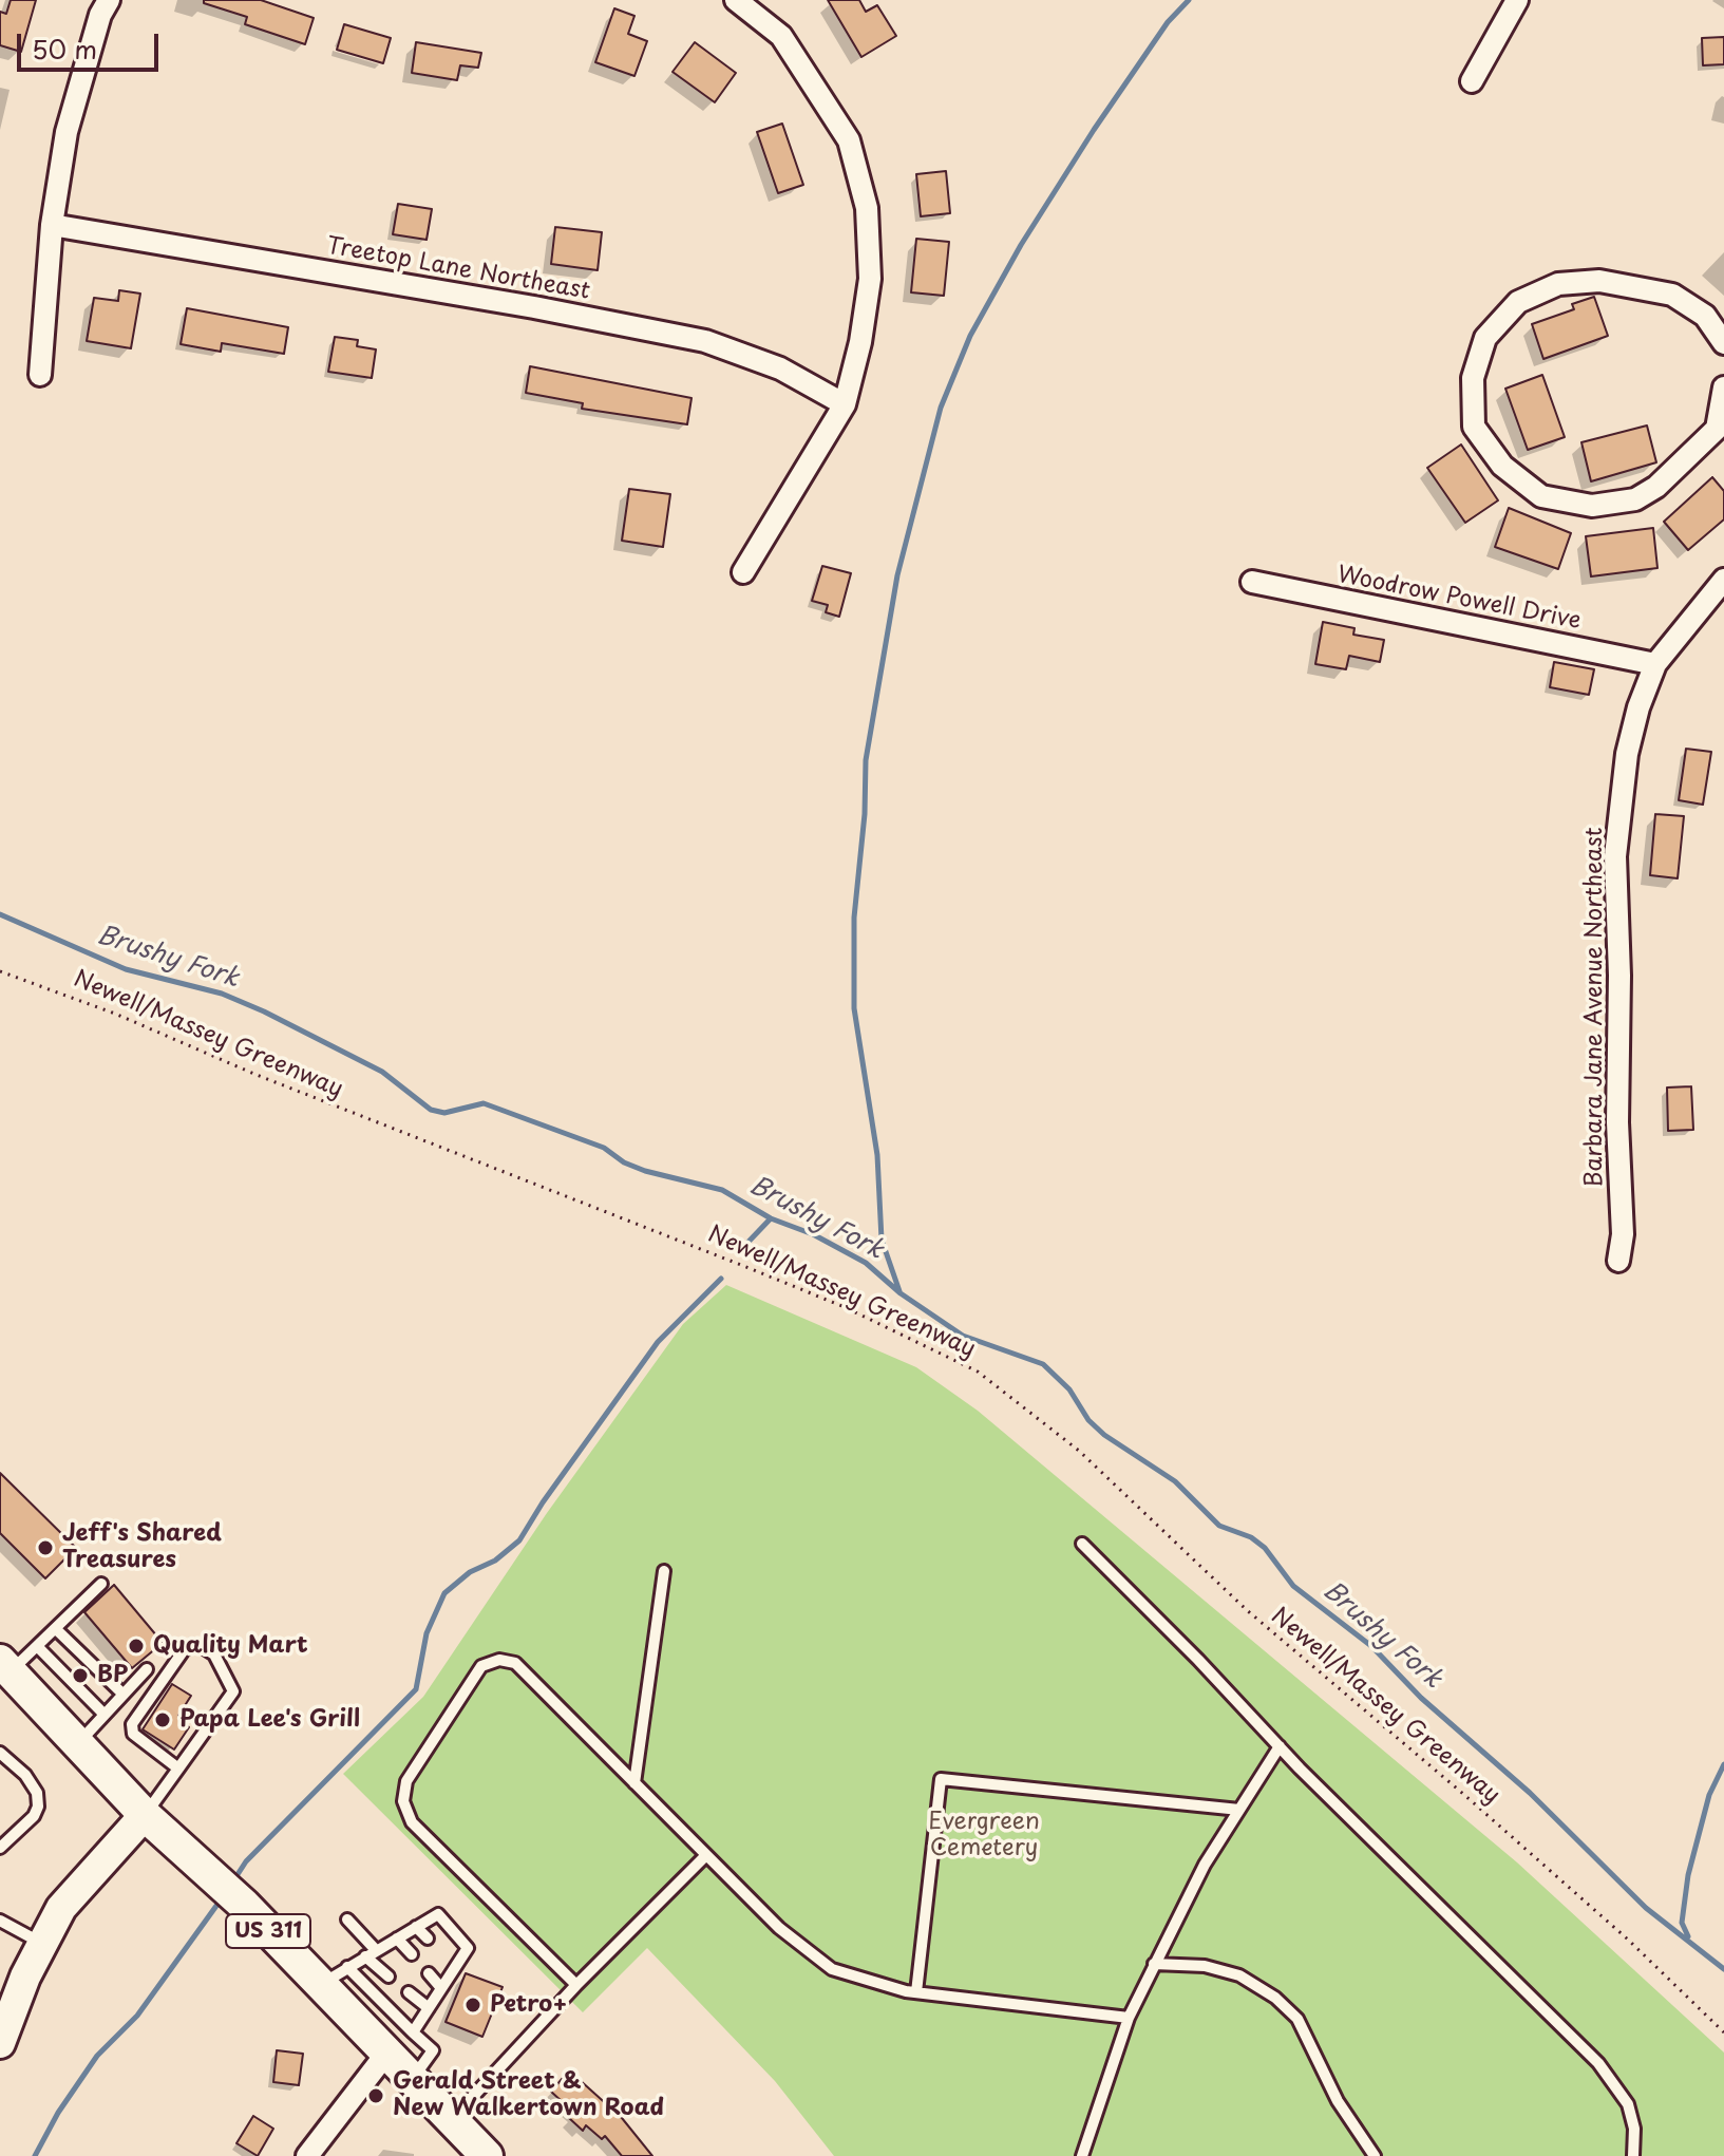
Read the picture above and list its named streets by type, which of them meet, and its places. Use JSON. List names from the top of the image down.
{
  "streets": {
    "main road": ["US 311"],
    "street": ["Treetop Lane Northeast", "Woodrow Powell Drive", "Barbara Jane Avenue Northeast"],
    "path": ["Newell/Massey Greenway"]
  },
  "crossings": [
    ["Woodrow Powell Drive", "Barbara Jane Avenue Northeast"]
  ],
  "water": ["Brushy Fork"],
  "parks": ["Evergreen Cemetery"],
  "places": [
    "Jeff's Shared Treasures",
    "Quality Mart",
    "BP",
    "Papa Lee's Grill",
    "Petro+",
    "Gerald Street & New Walkertown Road"
  ],
  "scale_bar": "50 m"
}
